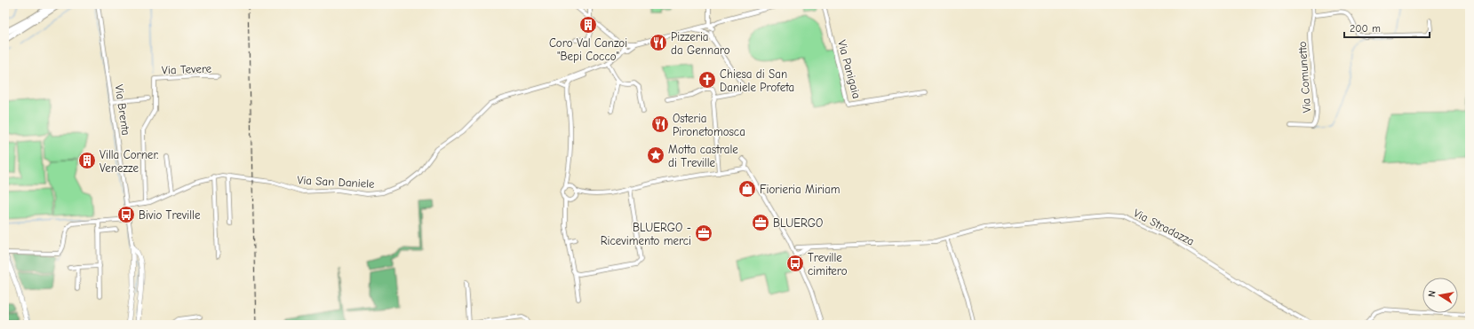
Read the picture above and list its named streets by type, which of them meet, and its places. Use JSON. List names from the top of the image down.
{
  "streets": {
    "main road": ["Via Brenta"],
    "street": [
      "Via Tevere",
      "Via Panigaia",
      "Via Comunetto",
      "Via San Daniele",
      "Via Stradazza"
    ]
  },
  "places": {
    "building": ["Coro Val Canzoi \"Bepi Cocco\"", "Villa Corner. Venezze"],
    "restaurant": ["Pizzeria da Gennaro", "Osteria Pironetomosca"],
    "church": ["Chiesa di San Daniele Profeta"],
    "place": ["Motta castrale di Treville"],
    "shop": ["Fiorieria Miriam"],
    "bus stop": ["Bivio Treville", "Treville cimitero"],
    "office": ["BLUERGO", "BLUERGO - Ricevimento merci"]
  },
  "scale_bar": "200 m",
  "north": "left"
}
